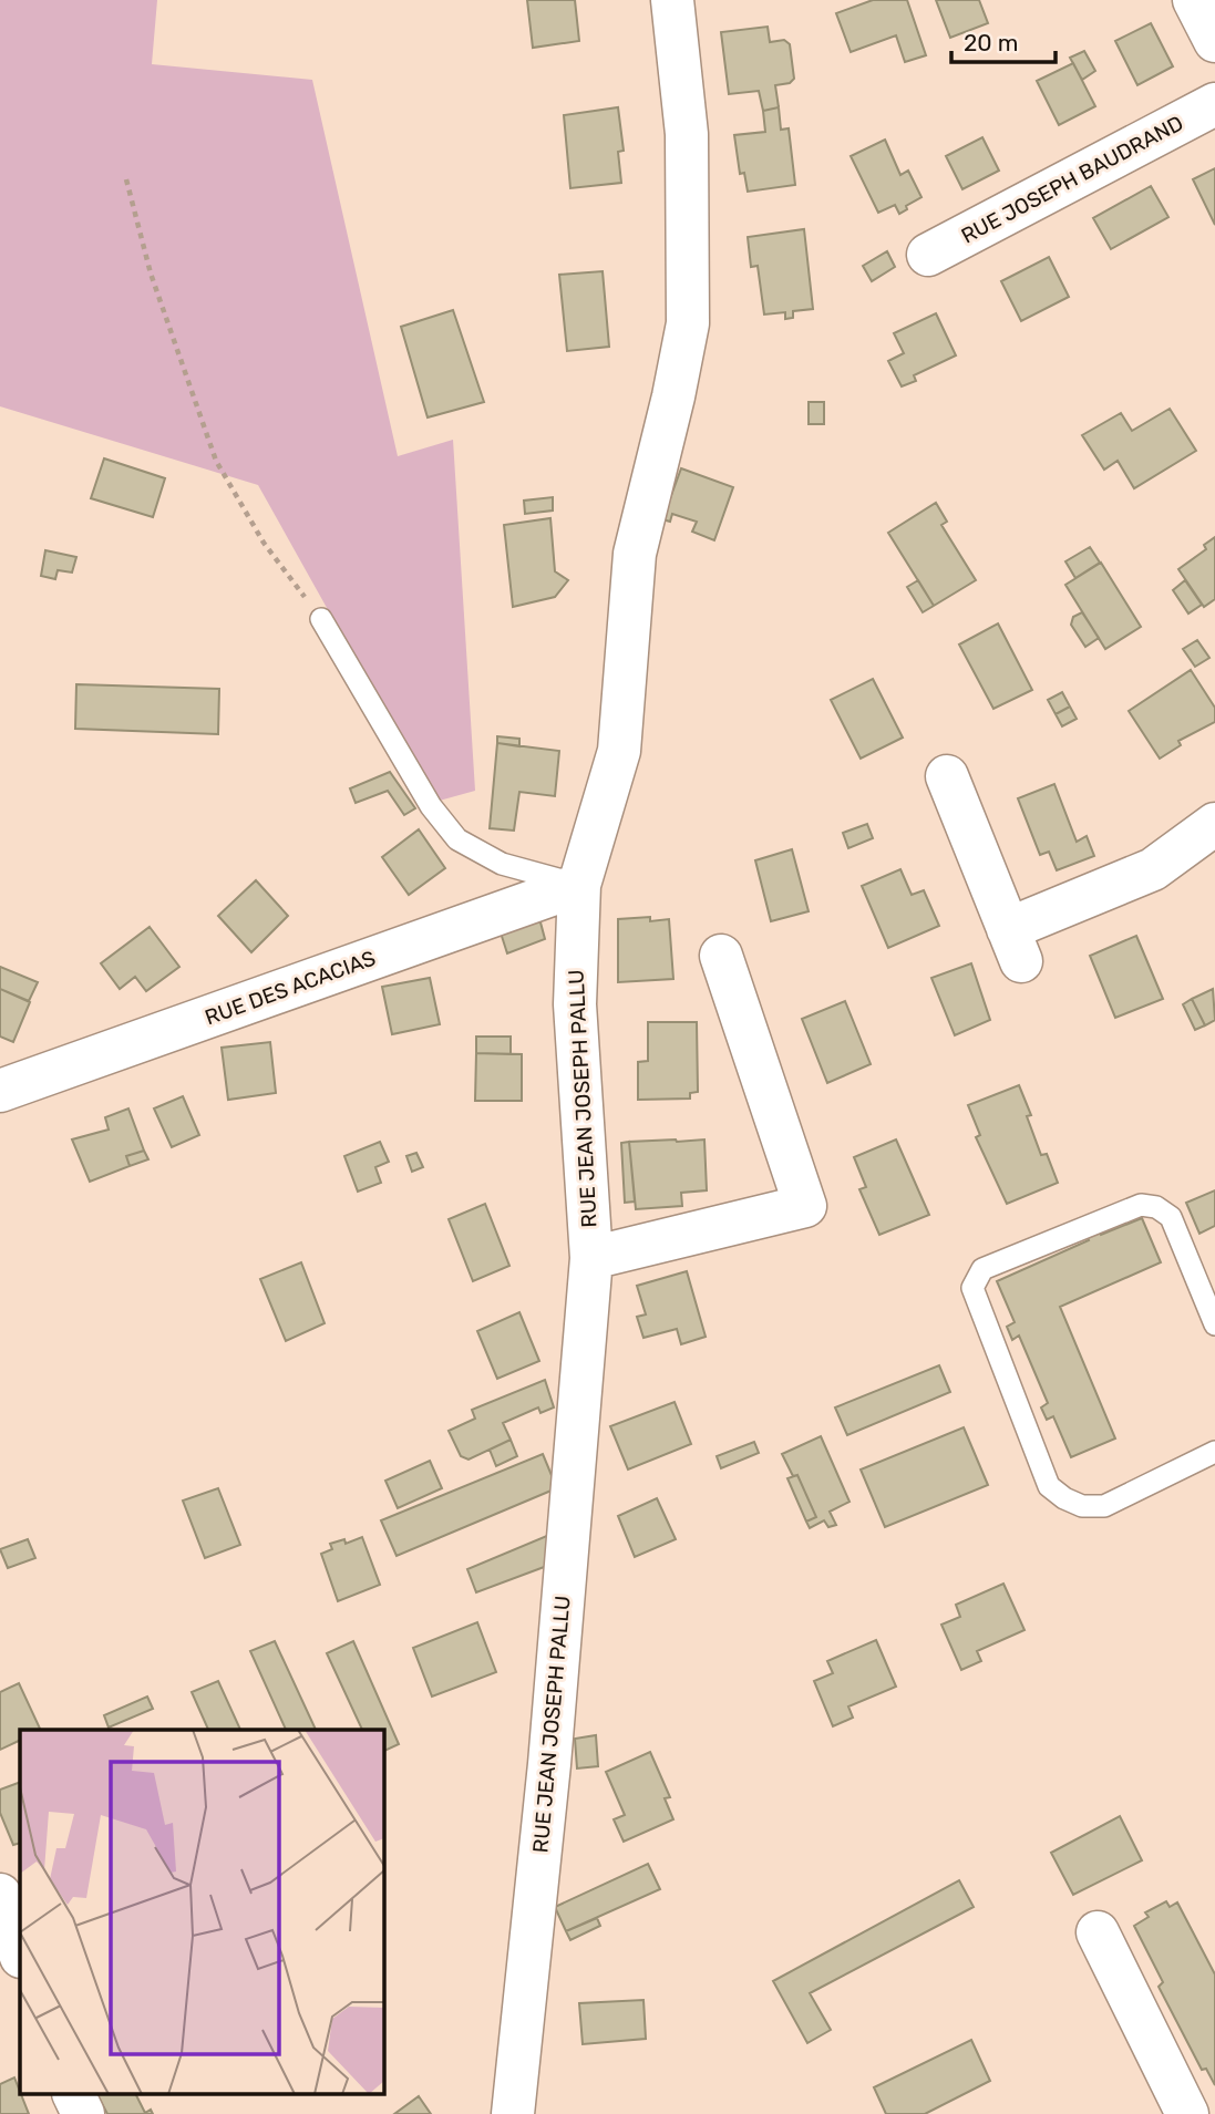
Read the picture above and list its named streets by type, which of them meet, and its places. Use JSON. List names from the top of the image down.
{
  "streets": {
    "street": ["RUE JOSEPH BAUDRAND", "RUE DES ACACIAS", "RUE JEAN JOSEPH PALLU"]
  },
  "crossings": [
    ["RUE DES ACACIAS", "RUE JEAN JOSEPH PALLU"]
  ],
  "scale_bar": "20 m"
}
